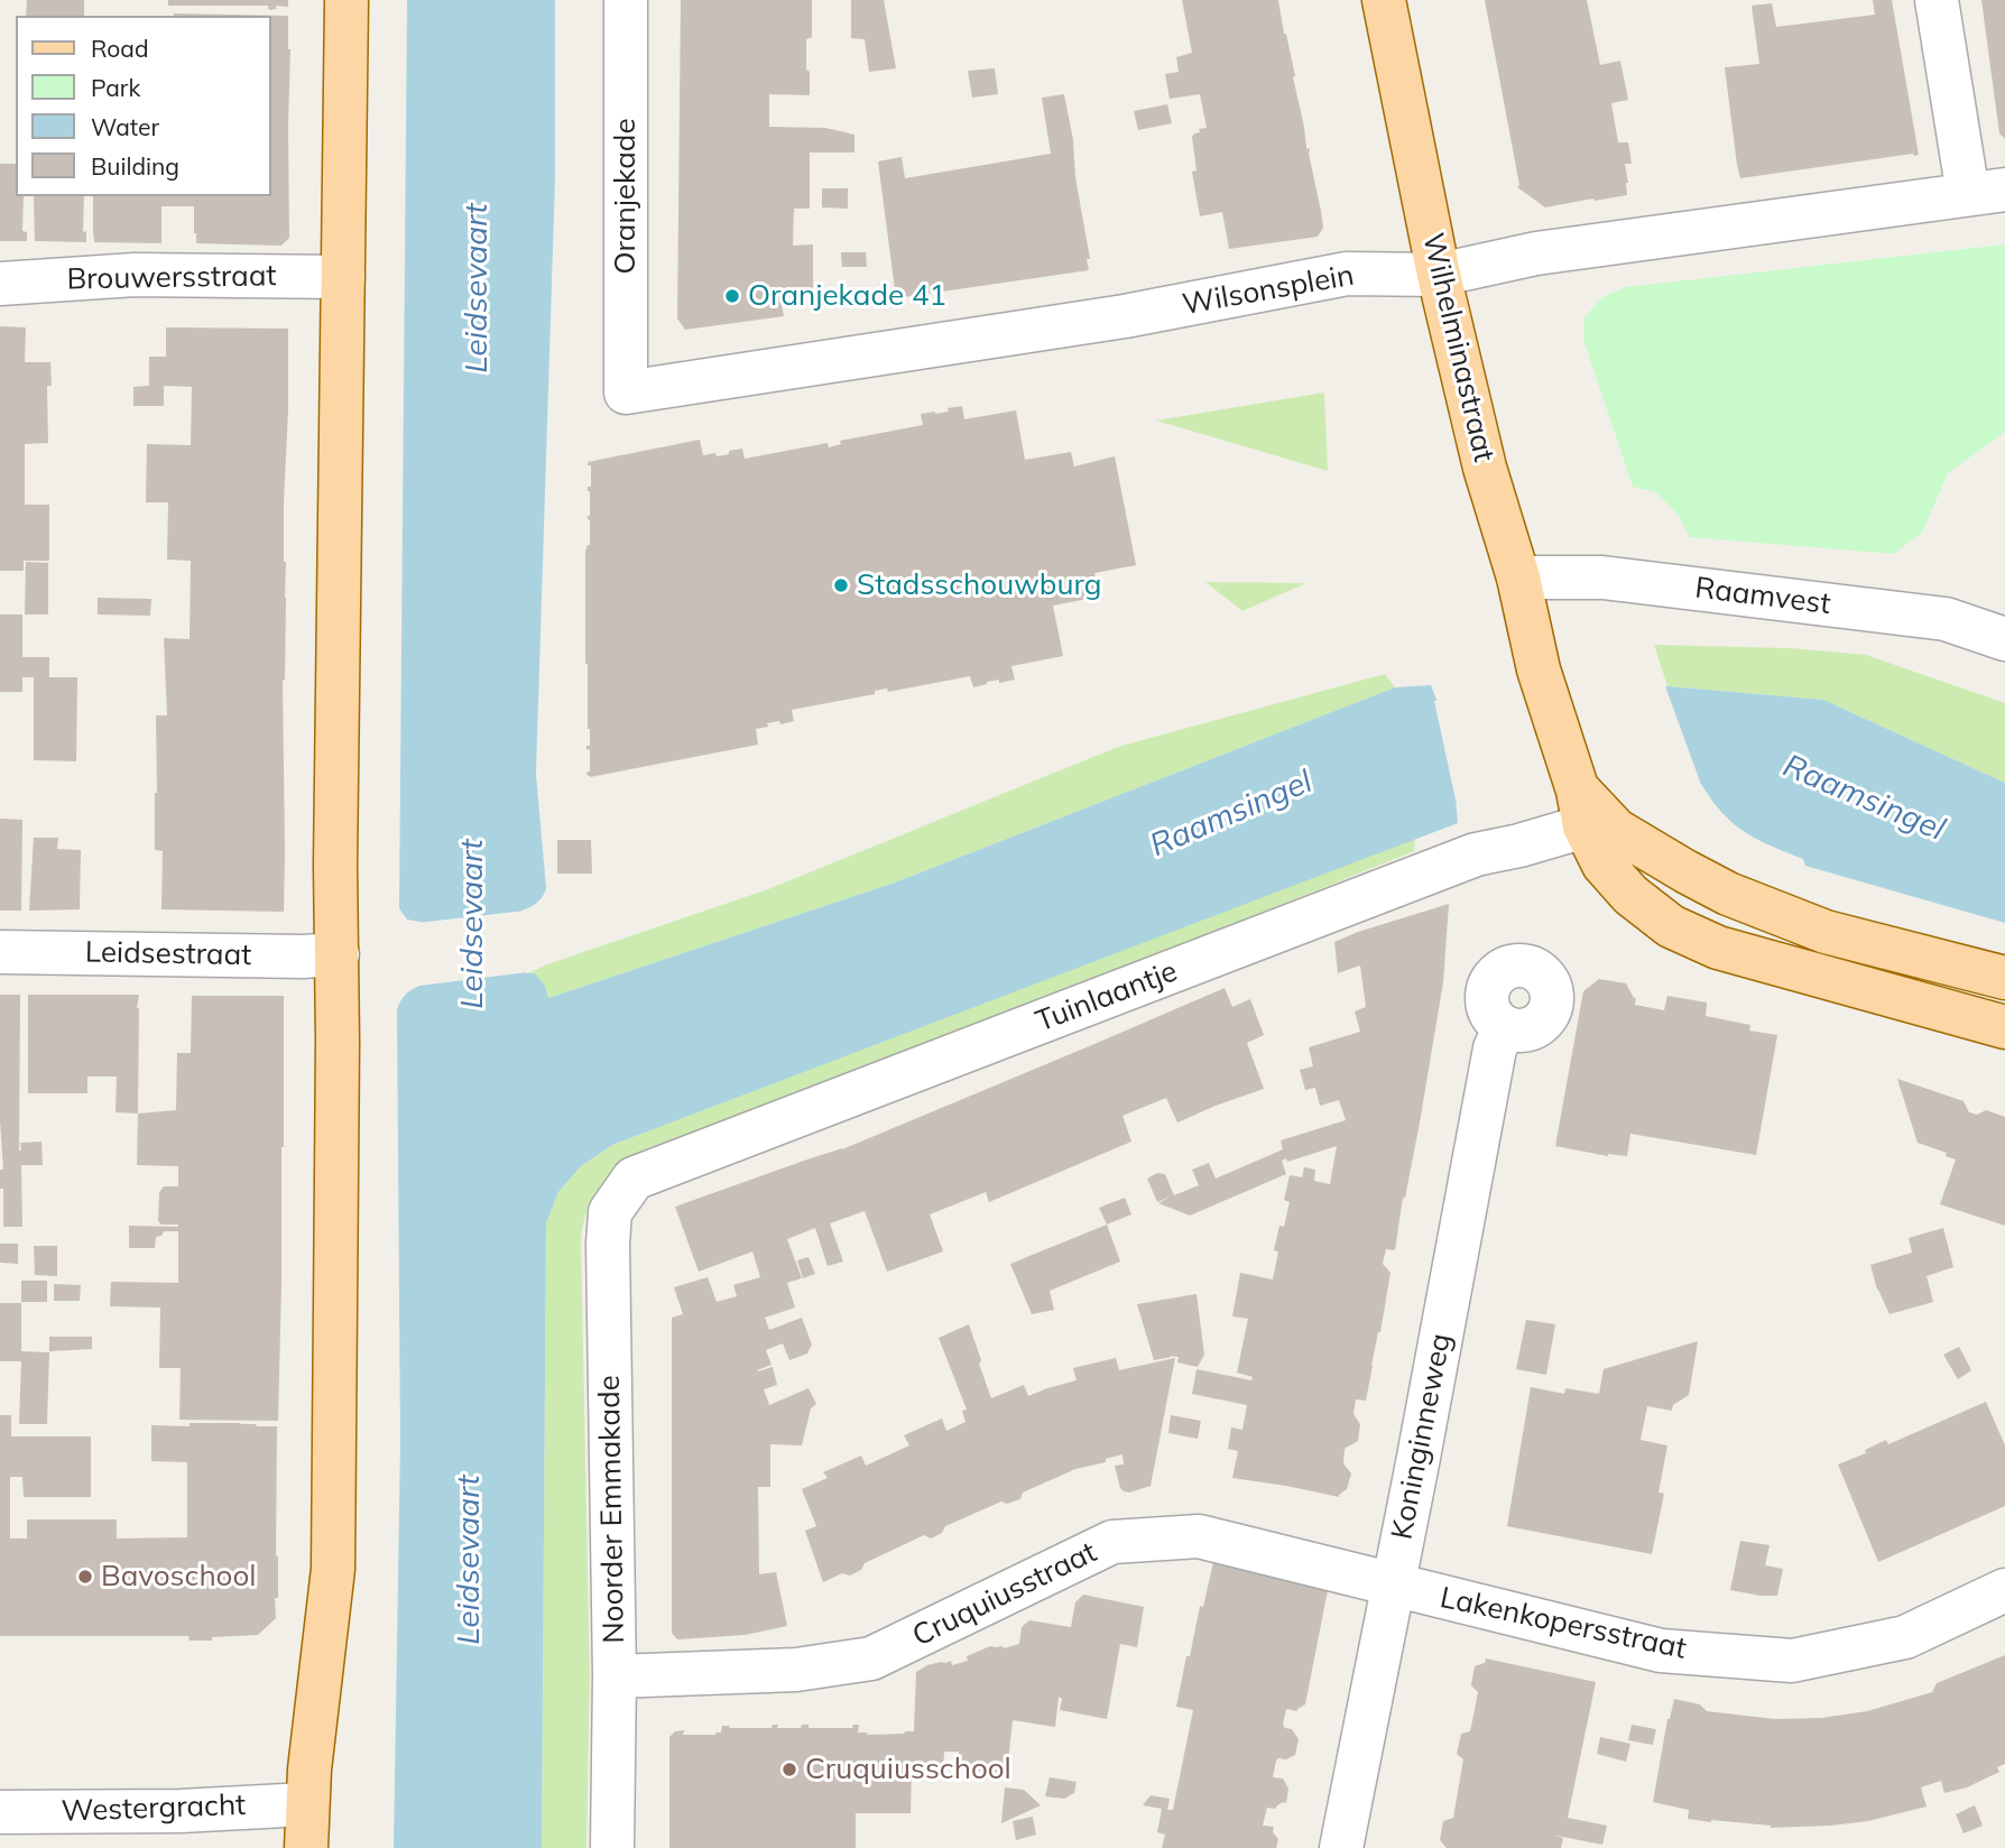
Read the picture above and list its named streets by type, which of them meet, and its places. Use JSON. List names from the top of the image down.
{
  "streets": {
    "main road": ["Wilhelminastraat"],
    "street": [
      "Oranjekade",
      "Brouwersstraat",
      "Wilsonsplein",
      "Raamvest",
      "Leidsestraat",
      "Tuinlaantje",
      "Koninginneweg",
      "Noorder Emmakade",
      "Cruquiusstraat",
      "Lakenkopersstraat",
      "Westergracht"
    ]
  },
  "crossings": [
    ["Oranjekade", "Wilsonsplein"],
    ["Wilsonsplein", "Wilhelminastraat"],
    ["Wilhelminastraat", "Raamvest"],
    ["Wilhelminastraat", "Tuinlaantje"],
    ["Tuinlaantje", "Noorder Emmakade"],
    ["Koninginneweg", "Cruquiusstraat"],
    ["Koninginneweg", "Lakenkopersstraat"],
    ["Noorder Emmakade", "Cruquiusstraat"],
    ["Cruquiusstraat", "Lakenkopersstraat"]
  ],
  "water": ["Leidsevaart", "Raamsingel"],
  "places": [
    "Oranjekade 41",
    "Stadsschouwburg",
    "Bavoschool",
    "Cruquiusschool"
  ],
  "legend": [
    "Road",
    "Park",
    "Water",
    "Building"
  ]
}
